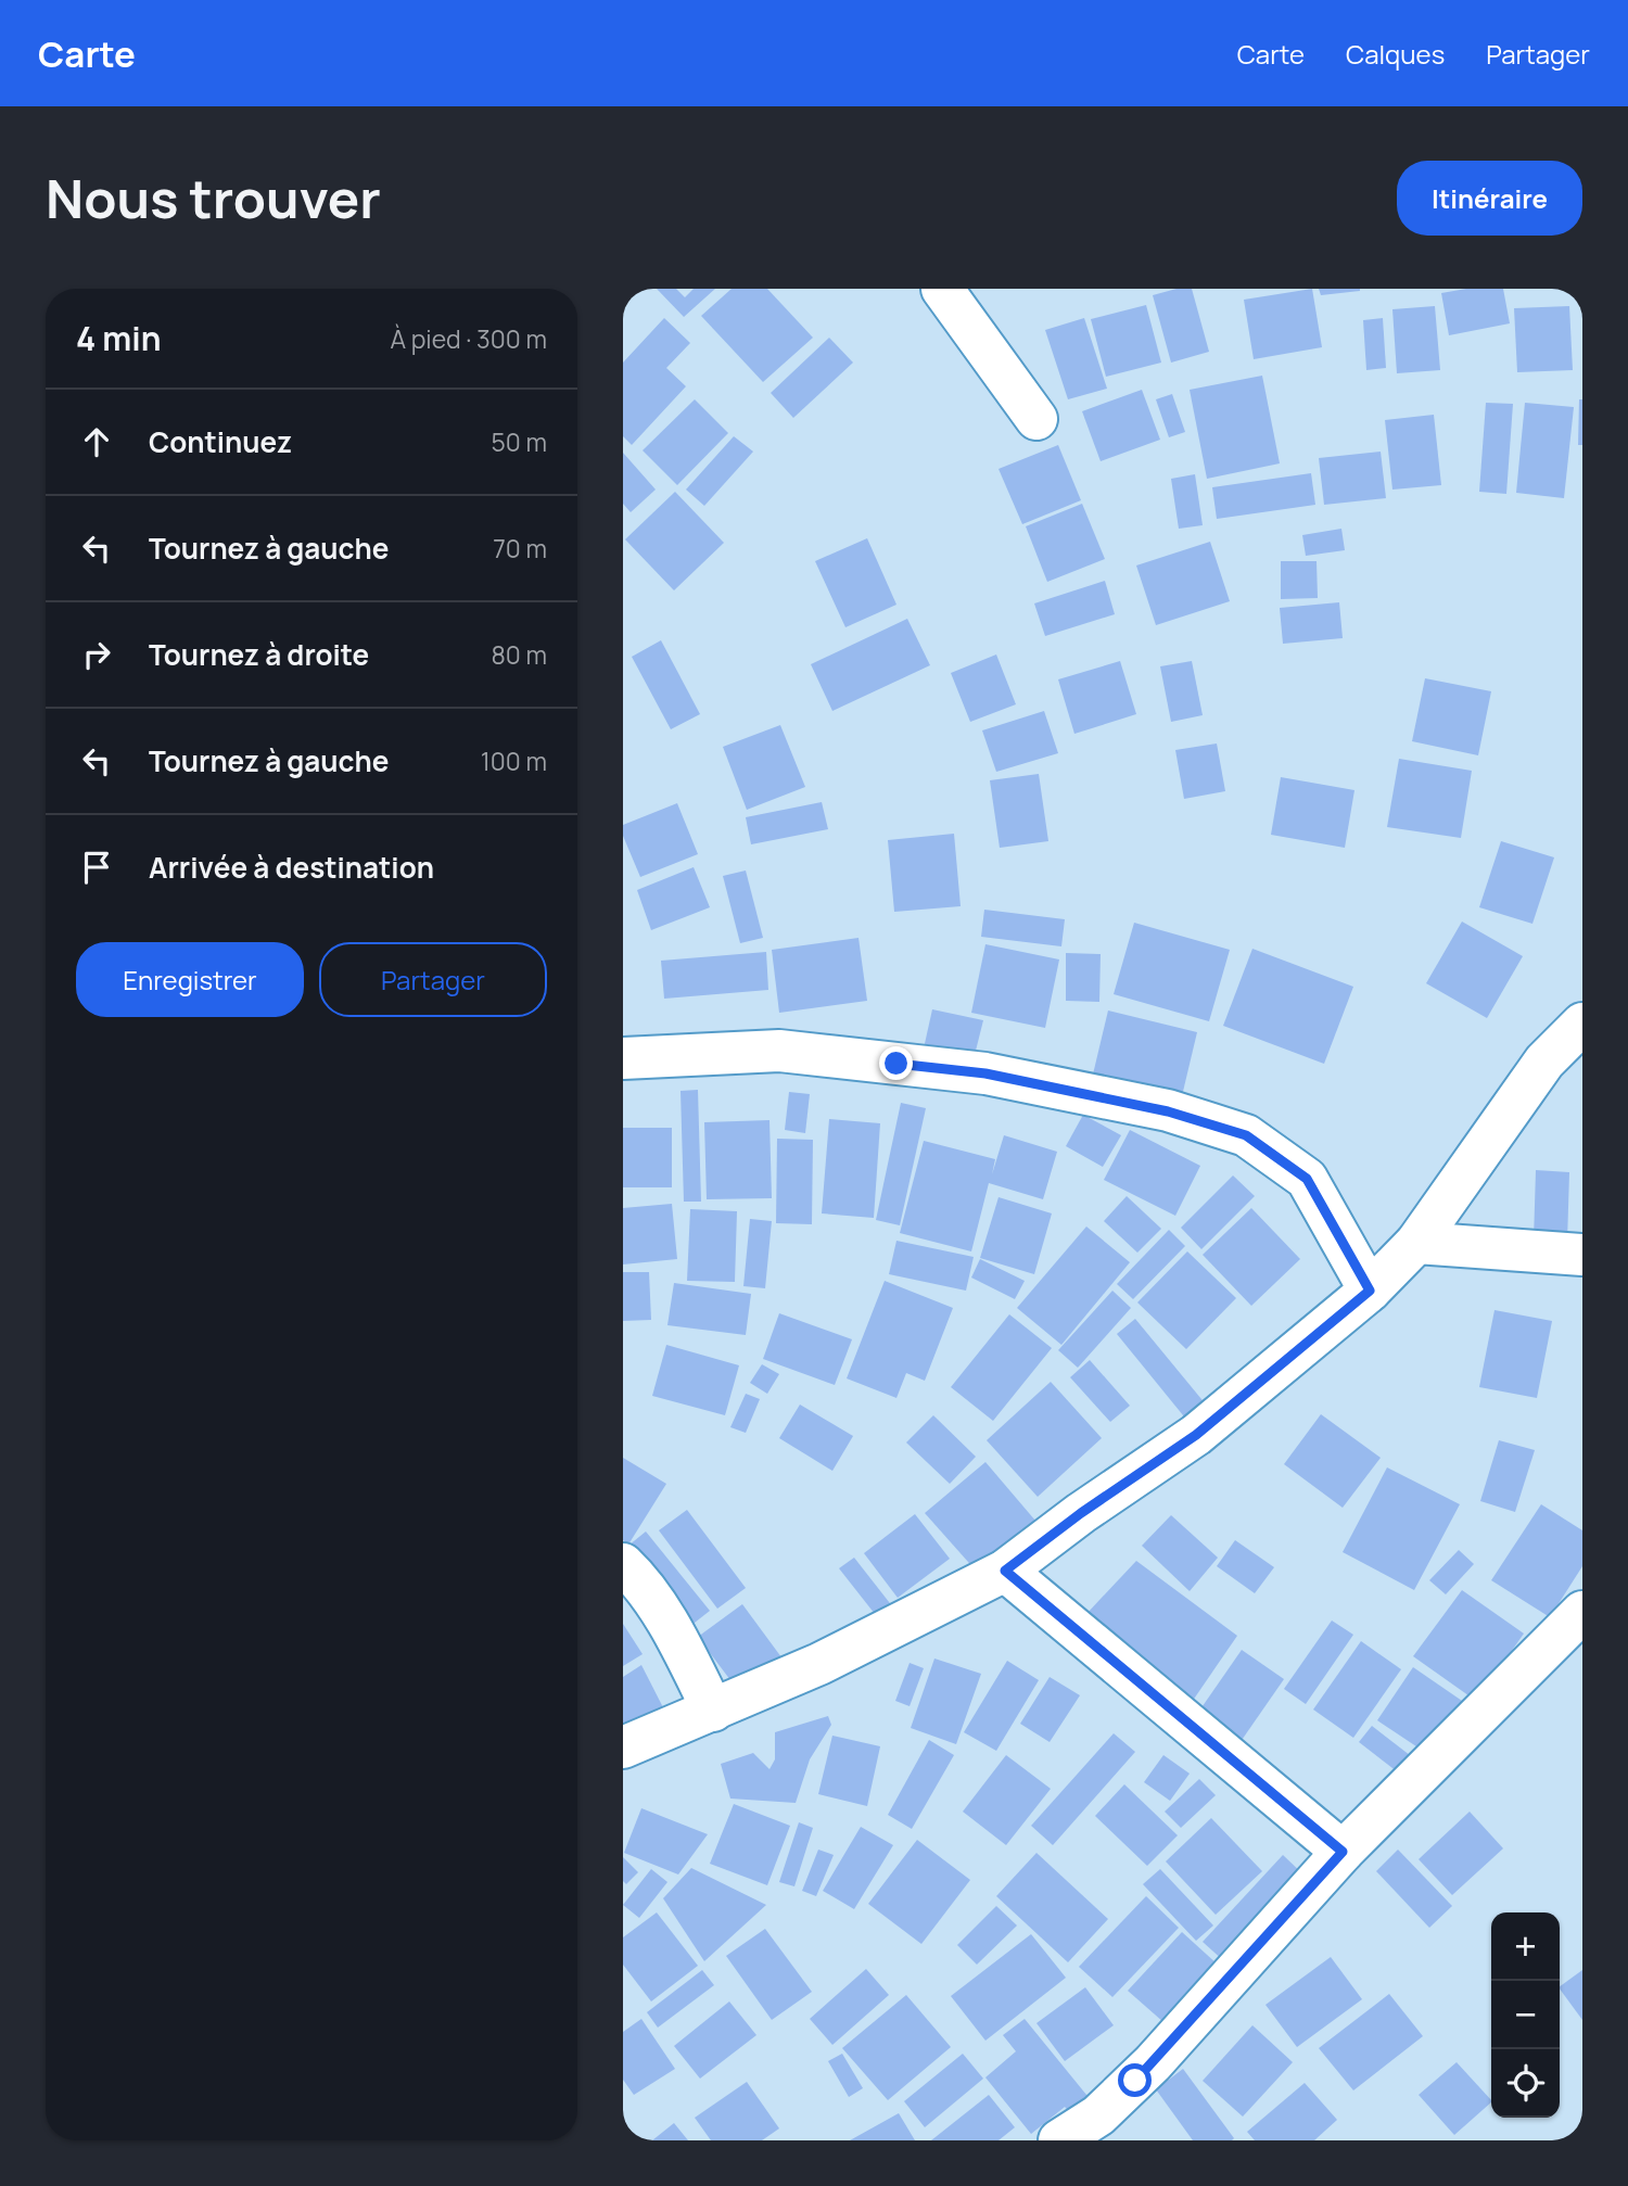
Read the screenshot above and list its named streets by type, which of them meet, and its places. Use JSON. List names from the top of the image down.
{
  "page": {
    "header": "Carte",
    "nav": ["Carte", "Calques", "Partager"],
    "buttons": [
      "Itinéraire",
      ["Enregistrer", "Partager"]
    ],
    "title": "Nous trouver",
    "heading": ["4 min", "À pied · 300 m"],
    "list": [
      ["Continuez", "50 m"],
      ["Tournez à gauche", "70 m"],
      ["Tournez à droite", "80 m"],
      ["Tournez à gauche", "100 m"],
      "Arrivée à destination"
    ],
    "map_buttons": ["+", "−"]
  }
}
